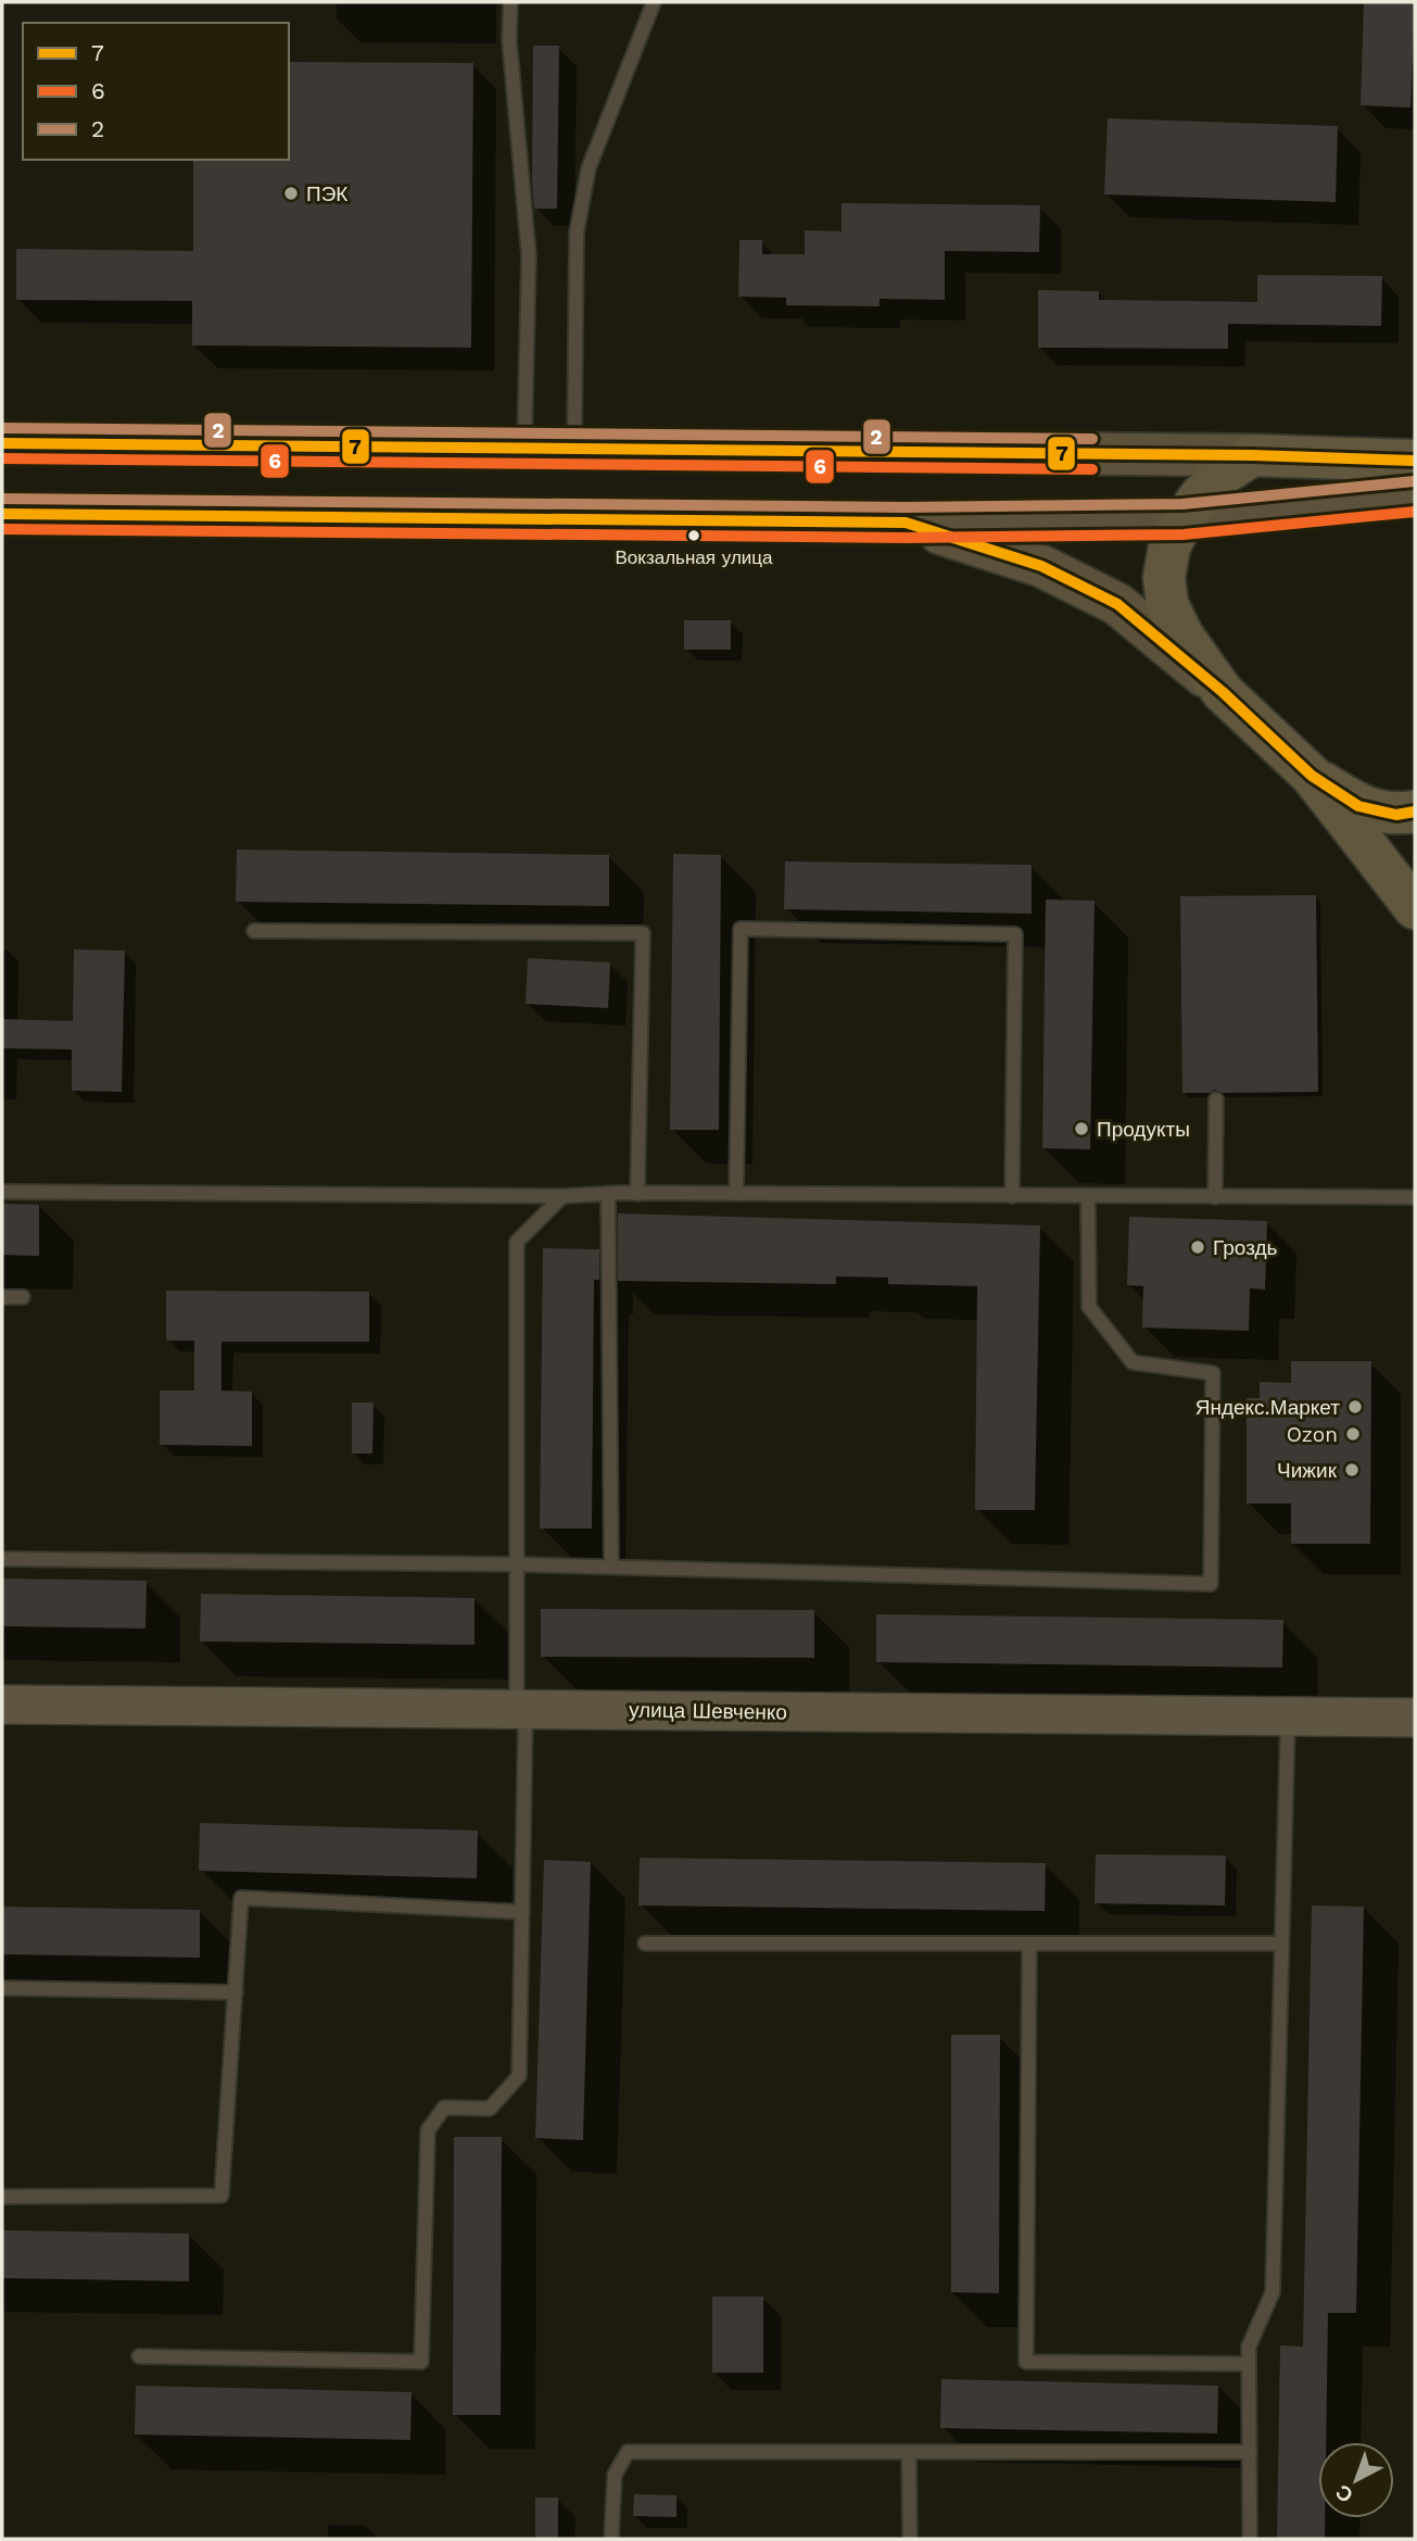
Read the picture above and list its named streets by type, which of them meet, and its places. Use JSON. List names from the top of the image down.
{
  "streets": {
    "street": ["улица Шевченко"]
  },
  "places": [
    "ПЭК",
    "Вокзальная улица",
    "Продукты",
    "Гроздь",
    "Яндекс.Маркет",
    "Ozon",
    "Чижик"
  ],
  "lines": ["transit line 2", "transit line 7", "transit line 6"],
  "legend": ["7", "6", "2"],
  "north": "bottom left"
}
